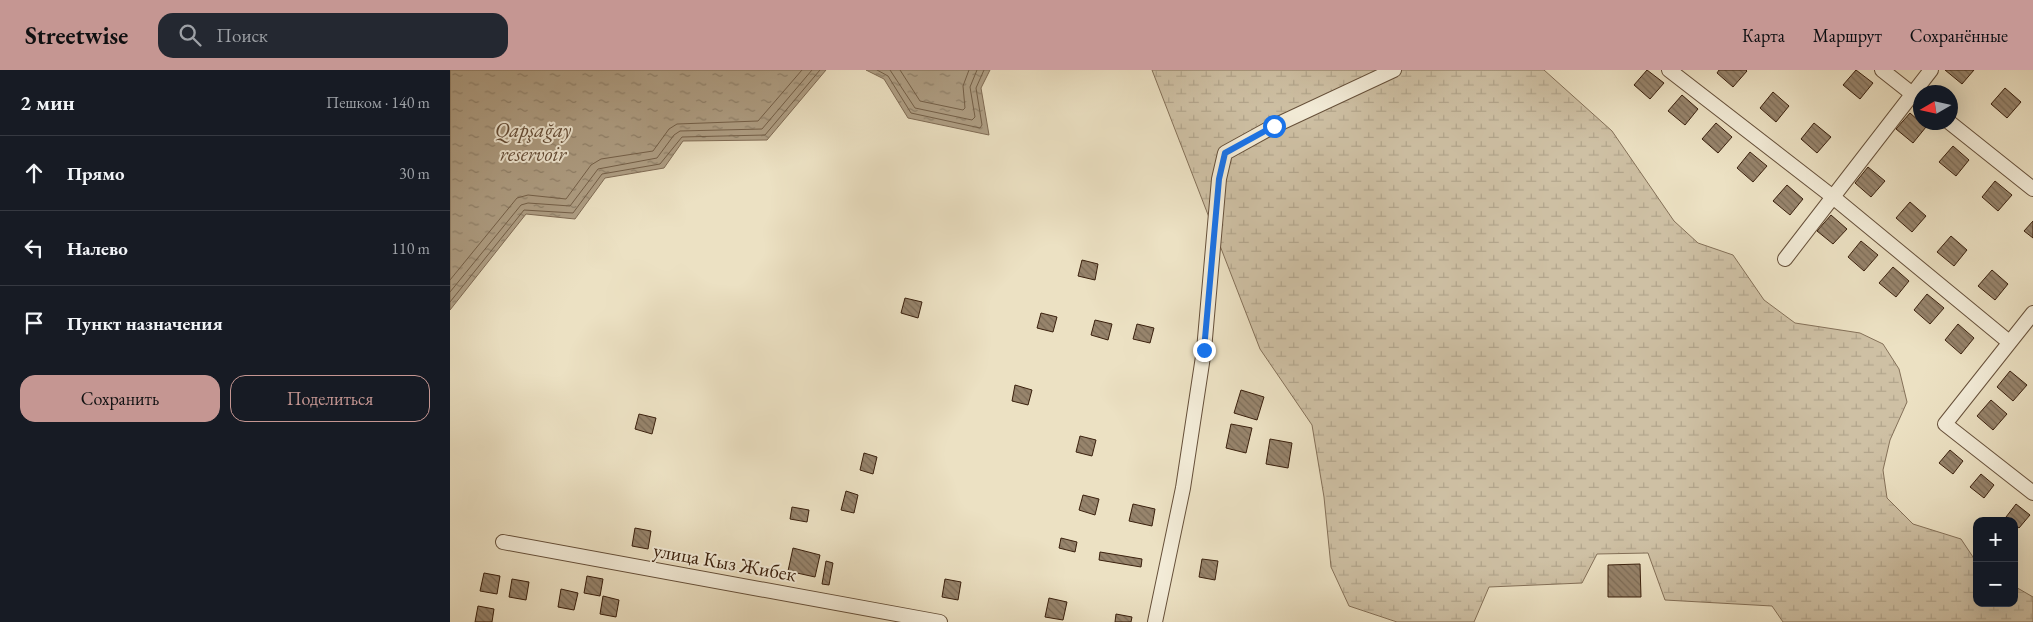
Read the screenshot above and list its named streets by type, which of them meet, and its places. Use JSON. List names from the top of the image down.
{
  "streets": {
    "street": ["улица Кыз Жибек"]
  },
  "water": ["Qapşağay reservoir"],
  "north": "left",
  "page": {
    "header": "Streetwise",
    "search": "Поиск",
    "nav": ["Карта", "Маршрут", "Сохранённые"],
    "heading": ["2 мин", "Пешком · 140 m"],
    "list": [
      ["Прямо", "30 m"],
      ["Налево", "110 m"],
      "Пункт назначения"
    ],
    "buttons": ["Сохранить", "Поделиться"],
    "map_buttons": ["+", "−"]
  }
}
